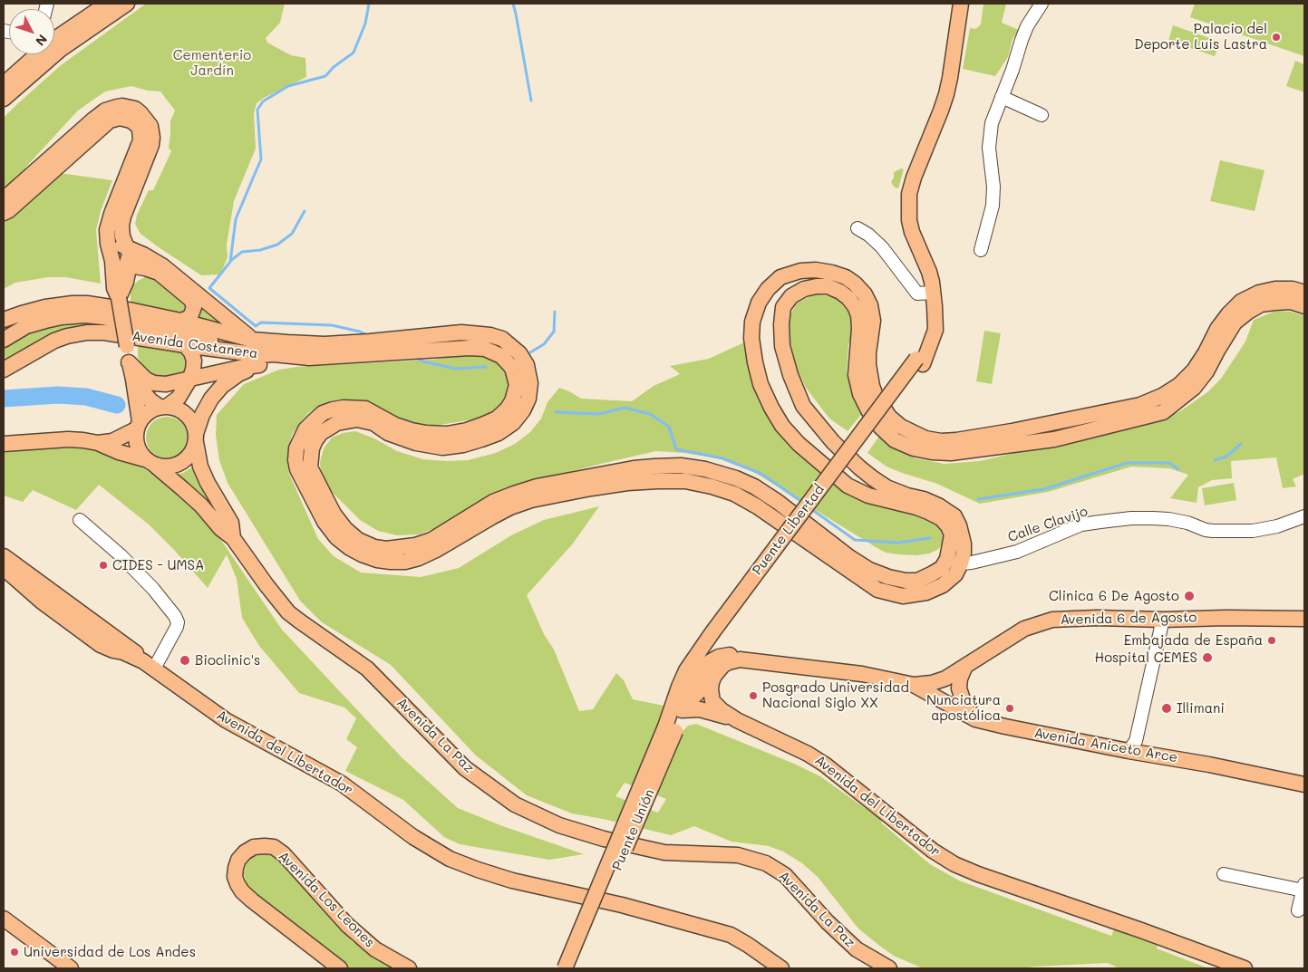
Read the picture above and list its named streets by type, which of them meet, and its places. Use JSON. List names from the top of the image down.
{
  "streets": {
    "main road": [
      "Avenida Costanera",
      "Puente Libertad",
      "Avenida 6 de Agosto",
      "Avenida La Paz",
      "Avenida Aniceto Arce",
      "Avenida del Libertador",
      "Puente Unión",
      "Avenida Los Leones"
    ],
    "street": ["Calle Clavijo"]
  },
  "crossings": [
    ["Puente Libertad", "Puente Unión"],
    ["Avenida 6 de Agosto", "Avenida Aniceto Arce"]
  ],
  "parks": ["Cementerio Jardín"],
  "places": [
    "Palacio del Deporte Luis Lastra",
    "CIDES - UMSA",
    "Clinica 6 De Agosto",
    "Embajada de España",
    "Hospital CEMES",
    "Bioclinic's",
    "Posgrado Universidad Nacional Siglo XX",
    "Nunciatura apostólica",
    "Illimani",
    "Universidad de Los Andes"
  ],
  "north": "bottom right"
}
